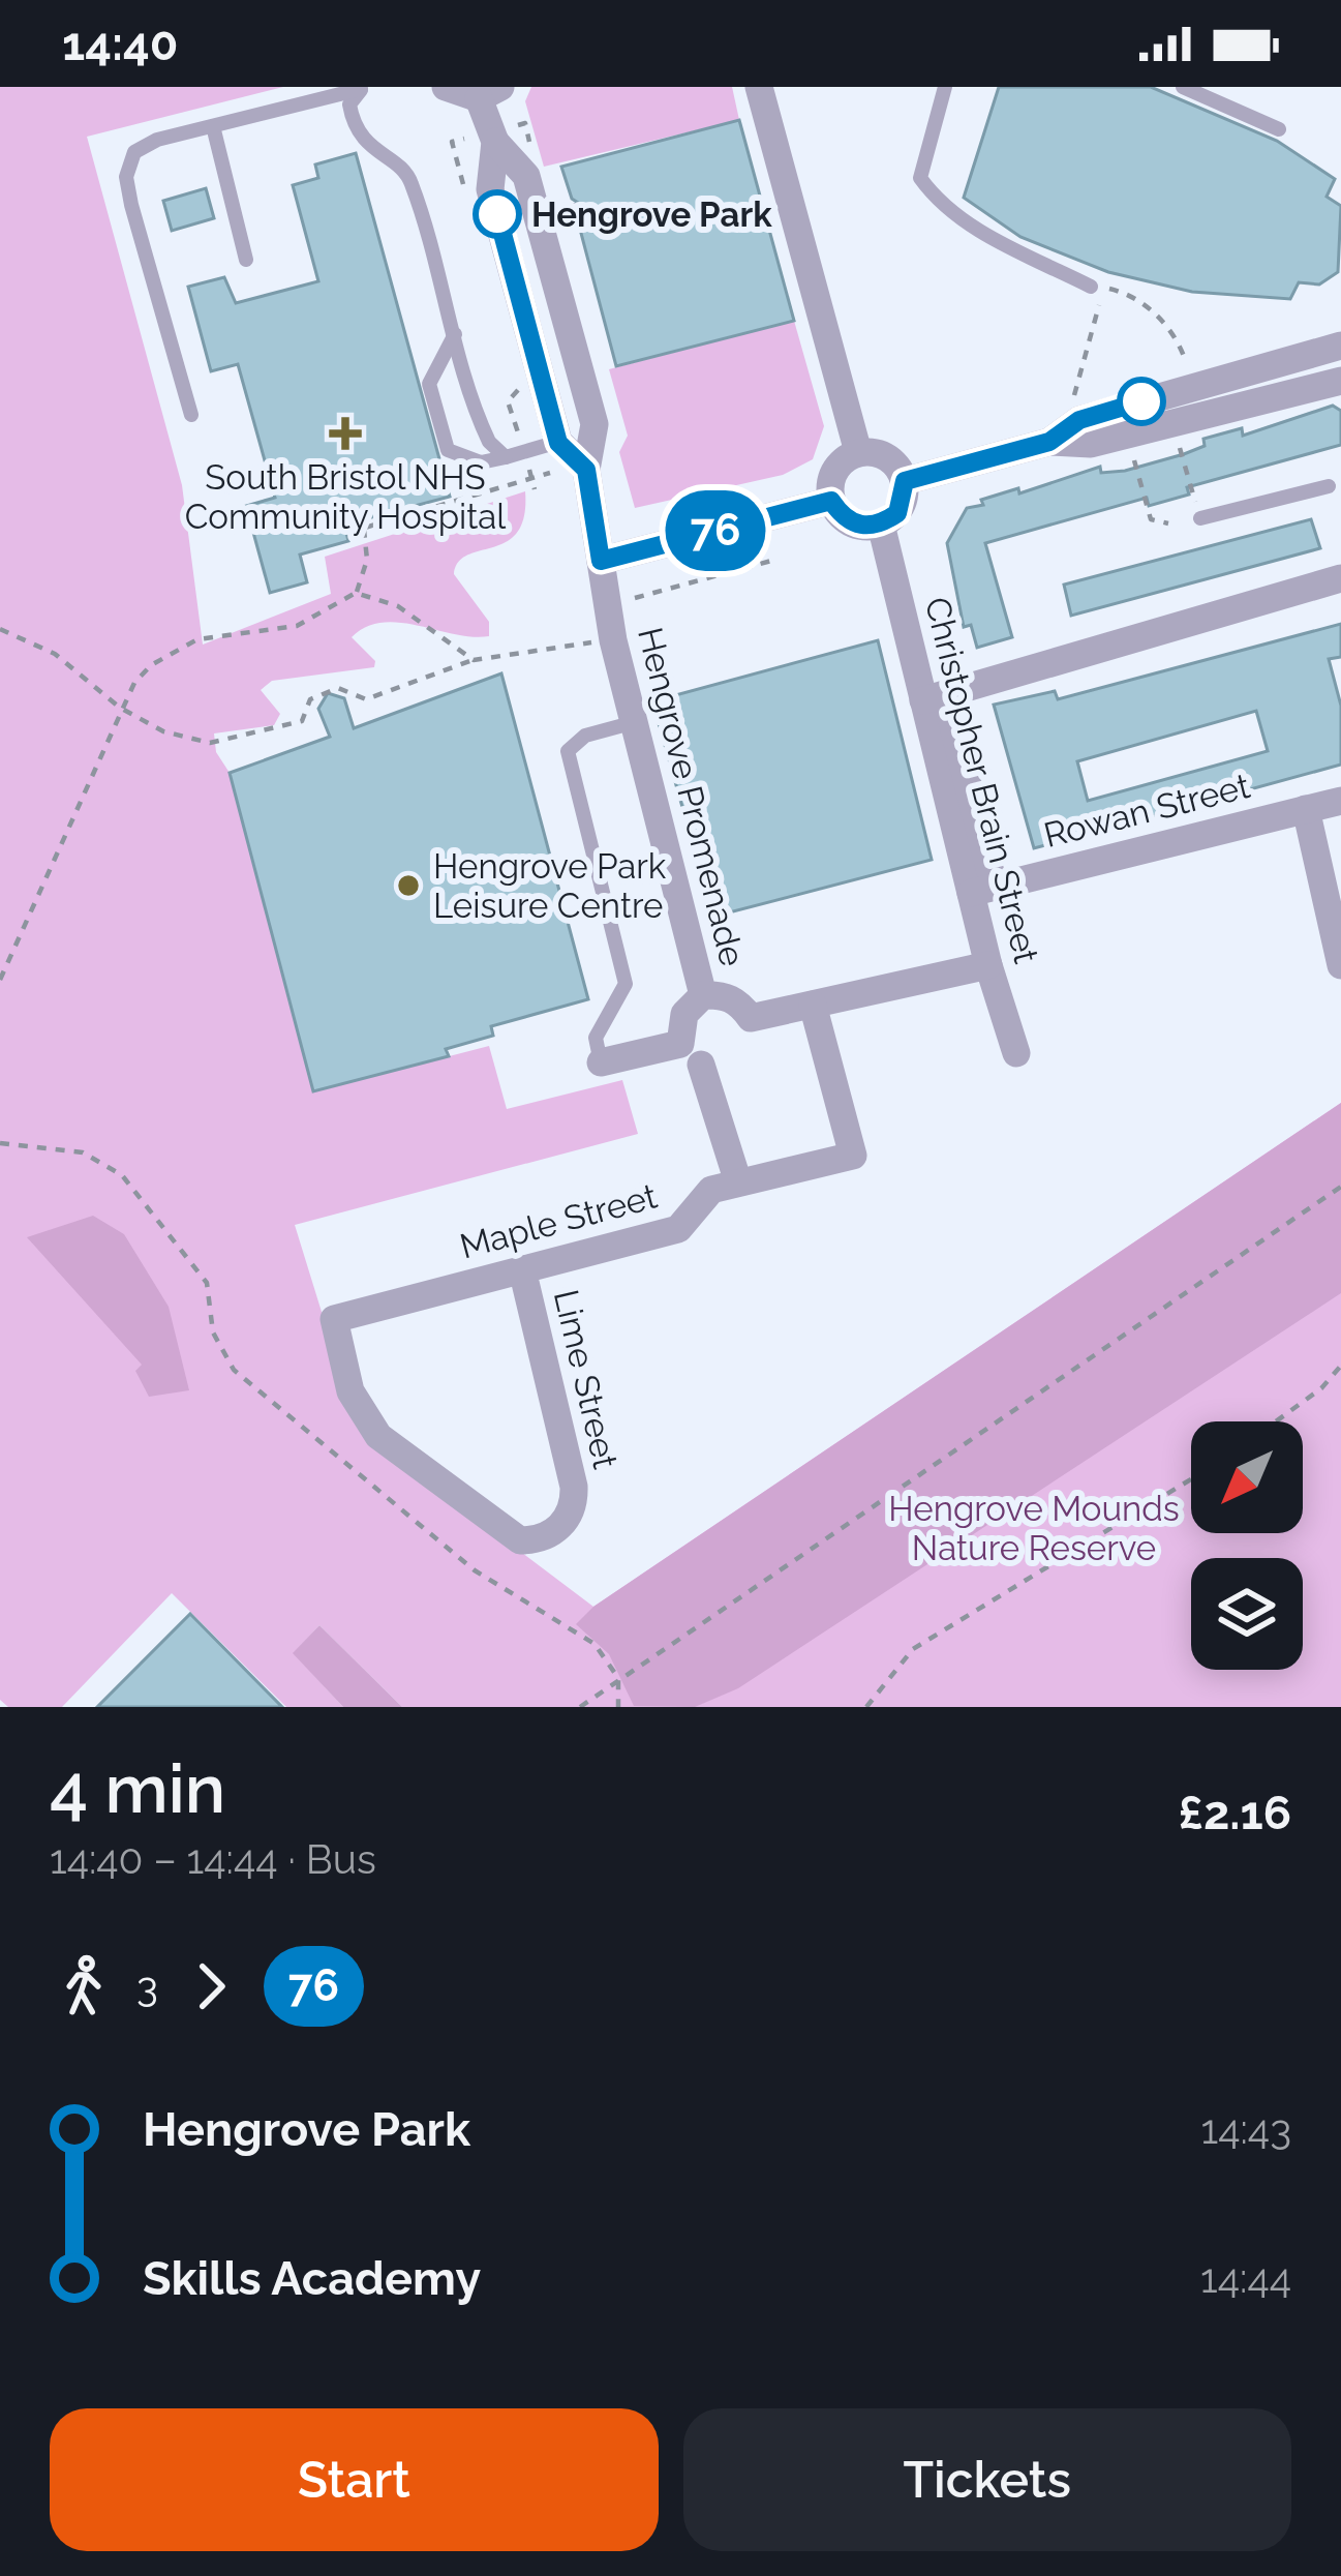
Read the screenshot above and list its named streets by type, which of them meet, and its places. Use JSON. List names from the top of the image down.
{
  "streets": {
    "street": [
      "Christopher Brain Street",
      "Hengrove Promenade",
      "Rowan Street",
      "Maple Street",
      "Lime Street"
    ]
  },
  "crossings": [
    ["Christopher Brain Street", "Rowan Street"],
    ["Maple Street", "Lime Street"]
  ],
  "parks": ["Hengrove Mounds Nature Reserve"],
  "places": {
    "other": ["Hengrove Park", "Hengrove Park Leisure Centre"],
    "health": ["South Bristol NHS Community Hospital"]
  },
  "lines": ["bus line 76"],
  "north": "bottom left",
  "page": {
    "status": "14:40",
    "on_map": "76",
    "heading": ["4 min", "14:40 – 14:44 · Bus", "£2.16"],
    "legs": ["3", "76"],
    "list": [
      {
        "name": "Hengrove Park",
        "value": "14:43"
      },
      {
        "name": "Skills Academy",
        "value": "14:44"
      }
    ],
    "buttons": ["Start", "Tickets"]
  }
}
